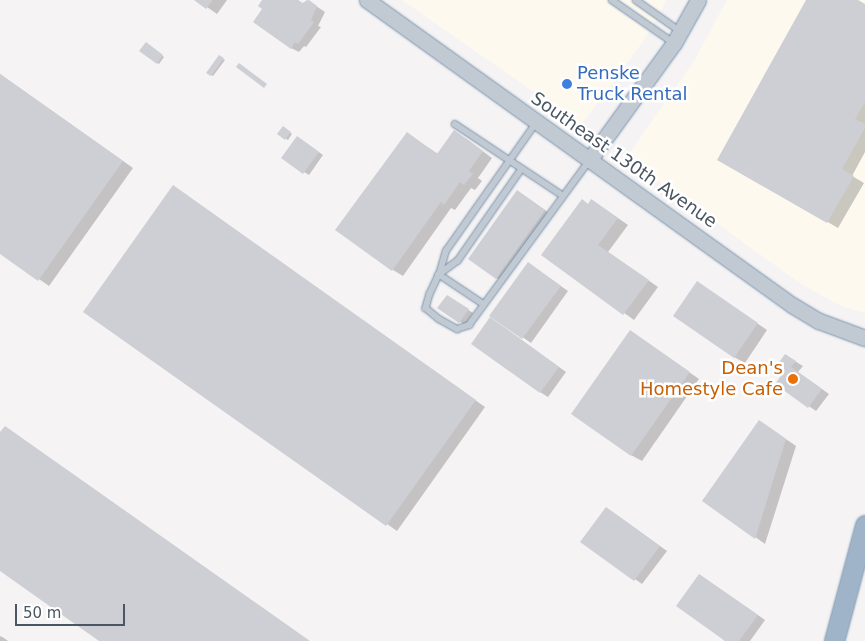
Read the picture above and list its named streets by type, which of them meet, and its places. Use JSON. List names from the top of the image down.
{
  "streets": {
    "street": ["Southeast 130th Avenue"]
  },
  "places": ["Penske Truck Rental", "Dean's Homestyle Cafe"],
  "scale_bar": "50 m"
}
